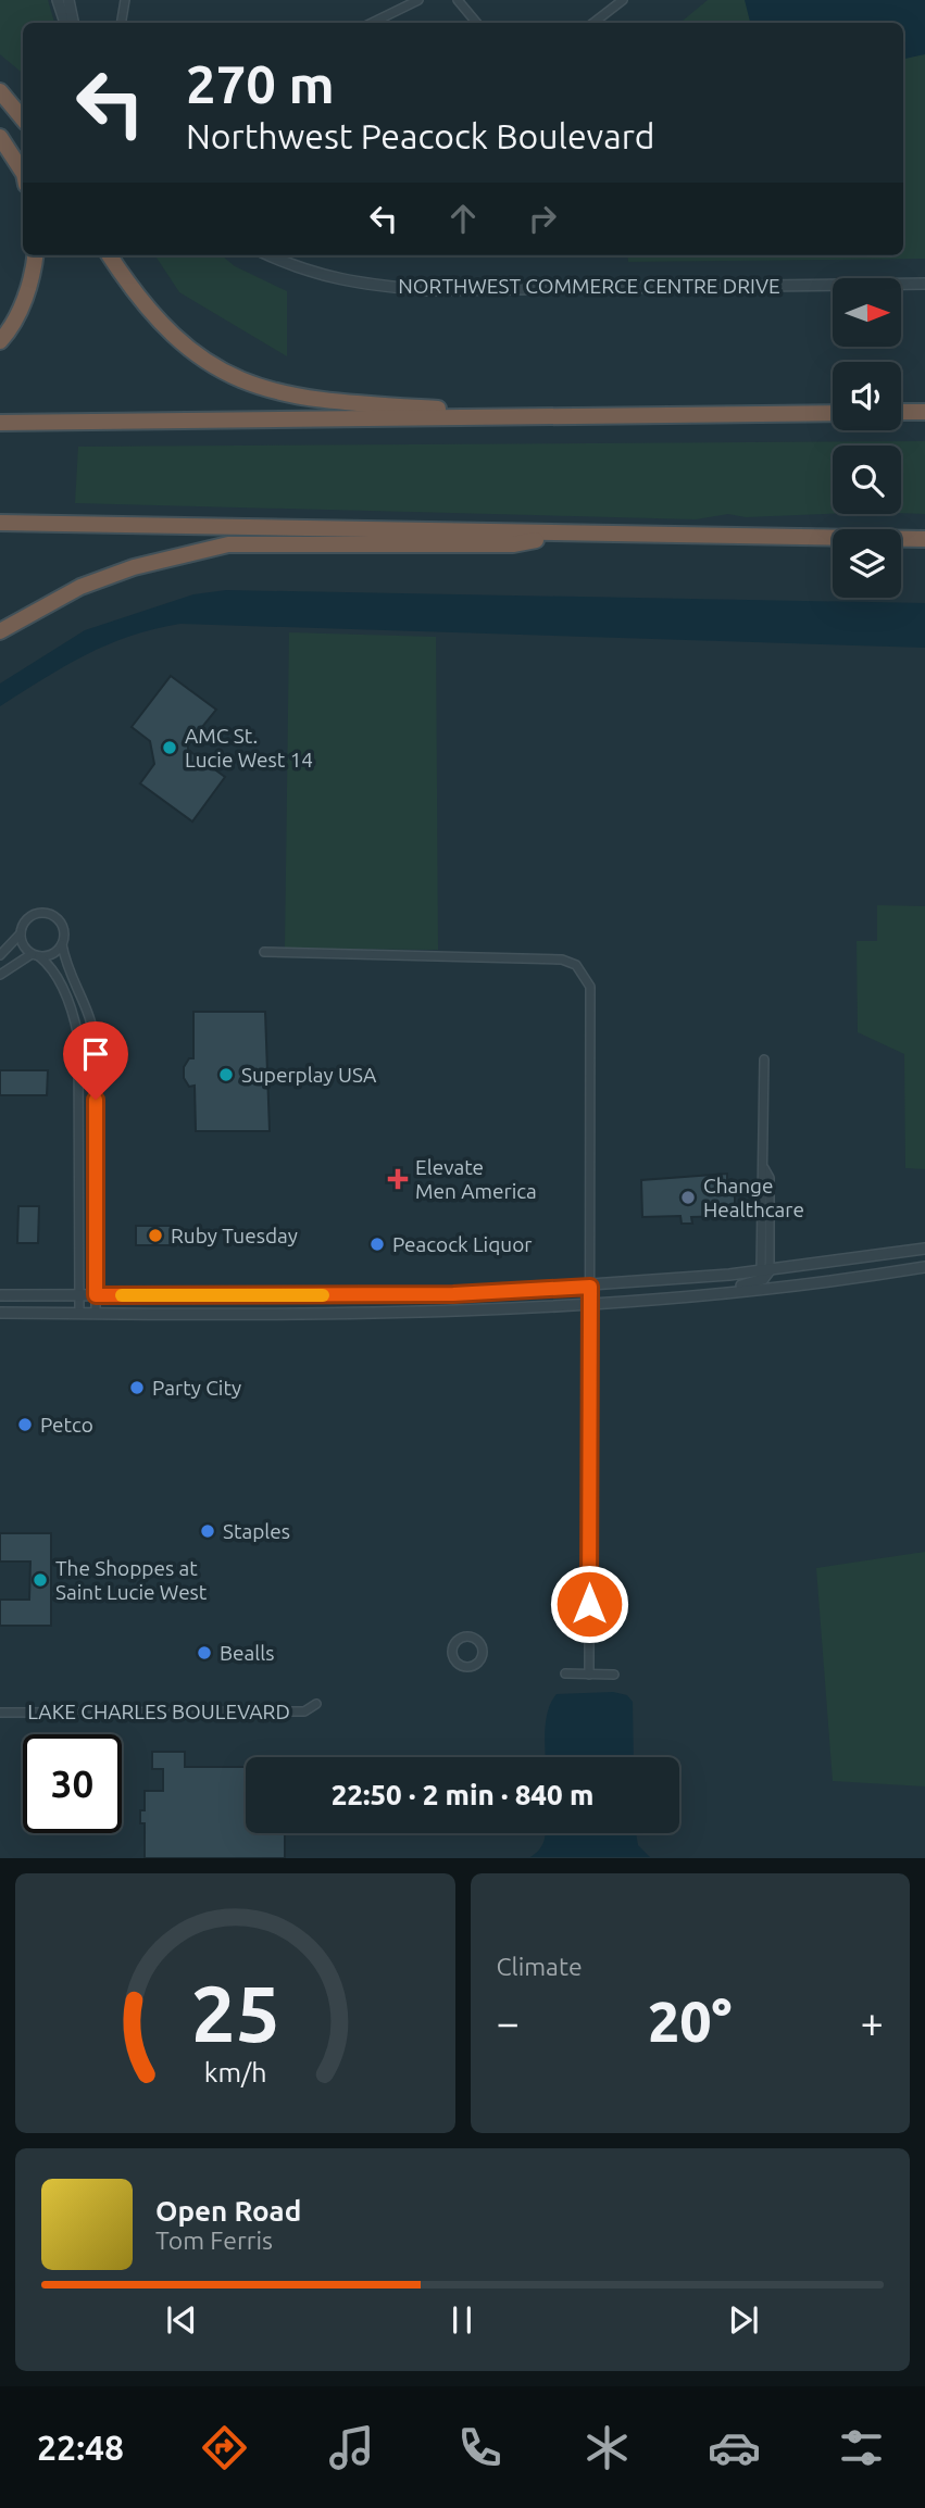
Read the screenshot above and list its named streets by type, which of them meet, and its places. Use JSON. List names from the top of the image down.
{
  "streets": {
    "street": ["NORTHWEST COMMERCE CENTRE DRIVE", "LAKE CHARLES BOULEVARD"]
  },
  "places": {
    "other": [
      "AMC St. Lucie West 14",
      "Superplay USA",
      "Change Healthcare",
      "Ruby Tuesday",
      "Peacock Liquor",
      "Party City",
      "Petco",
      "Staples",
      "The Shoppes at Saint Lucie West",
      "Bealls"
    ],
    "health": ["Elevate Men America"]
  },
  "north": "right",
  "page": {
    "turn": ["270 m", "Northwest Peacock Boulevard"],
    "limit": "30",
    "trip": "22:50 · 2 min · 840 m",
    "tile": "Climate",
    "heat": ["−", "20°", "+"],
    "song": ["Open Road", "Tom Ferris"],
    "tabs": "22:48",
    "gauge": ["25", "km/h"]
  }
}
